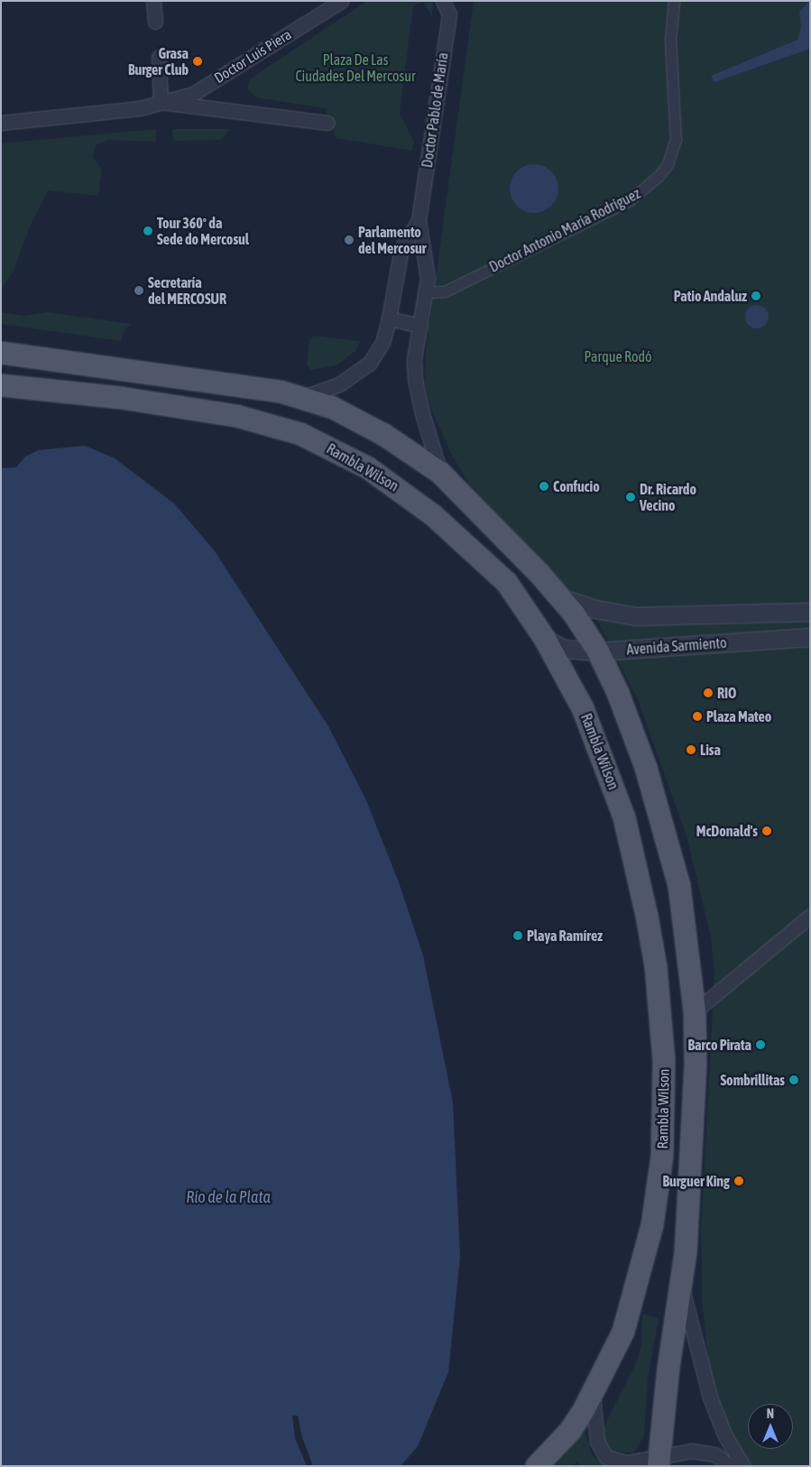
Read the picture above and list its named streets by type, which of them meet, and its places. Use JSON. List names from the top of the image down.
{
  "streets": {
    "main road": ["Rambla Wilson"],
    "street": [
      "Doctor Luis Piera",
      "Doctor Pablo de María",
      "Doctor Antonio María Rodríguez",
      "Avenida Sarmiento"
    ]
  },
  "crossings": [
    ["Doctor Pablo de María", "Doctor Antonio María Rodríguez"],
    ["Doctor Pablo de María", "Rambla Wilson"],
    ["Rambla Wilson", "Avenida Sarmiento"]
  ],
  "water": ["Río de la Plata"],
  "parks": ["Plaza De Las Ciudades Del Mercosur", "Parque Rodó"],
  "places": [
    "Grasa Burger Club",
    "Tour 360º da Sede do Mercosul",
    "Parlamento del Mercosur",
    "Secretaría del MERCOSUR",
    "Patio Andaluz",
    "Confucio",
    "Dr. Ricardo Vecino",
    "RIO",
    "Plaza Mateo",
    "Lisa",
    "McDonald's",
    "Playa Ramírez",
    "Barco Pirata",
    "Sombrillitas",
    "Burguer King"
  ],
  "north": "top"
}
